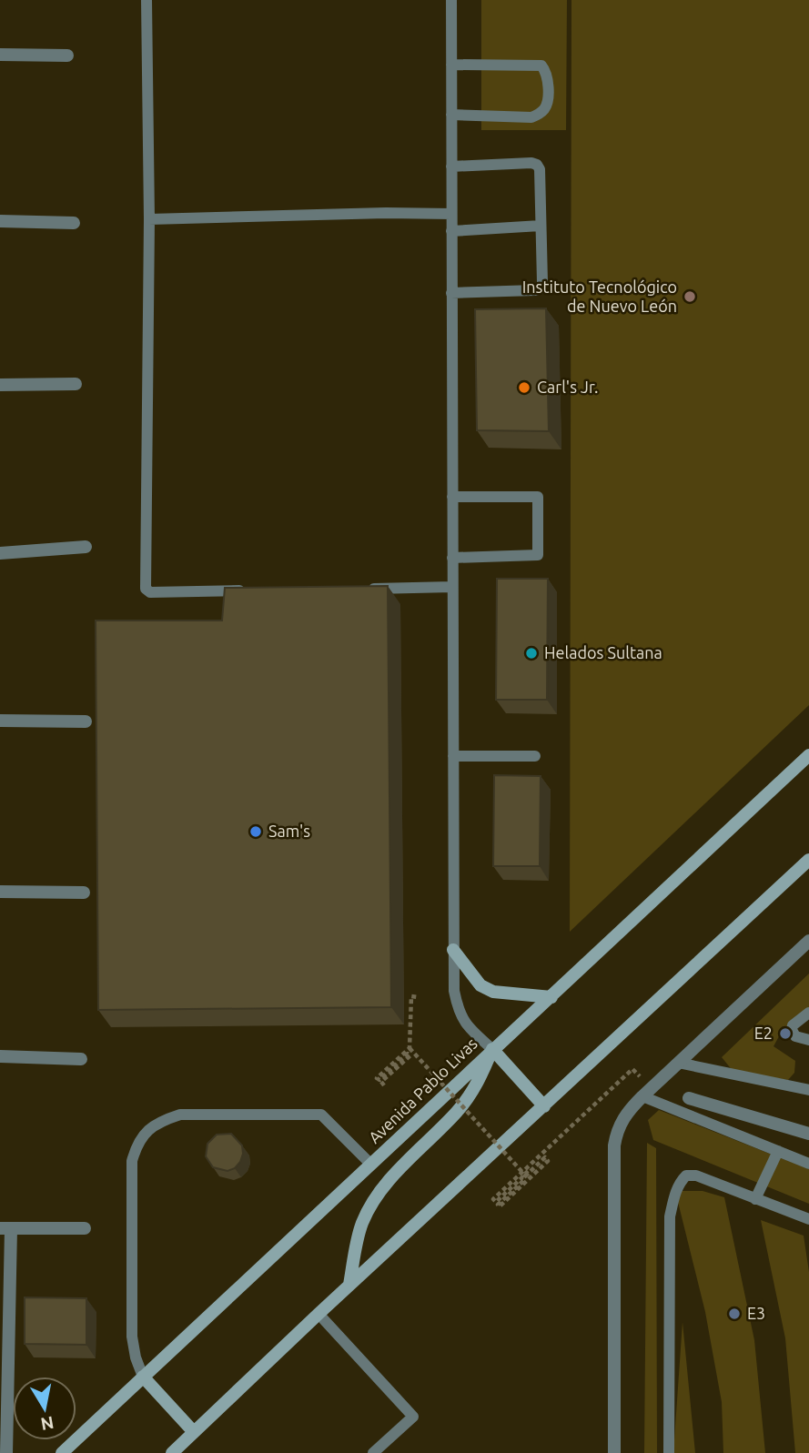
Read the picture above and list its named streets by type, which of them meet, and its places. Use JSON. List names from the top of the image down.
{
  "streets": {
    "main road": ["Avenida Pablo Livas"]
  },
  "places": [
    "Instituto Tecnológico de Nuevo León",
    "Carl's Jr.",
    "Helados Sultana",
    "Sam's",
    "E2",
    "E3"
  ],
  "north": "bottom"
}
